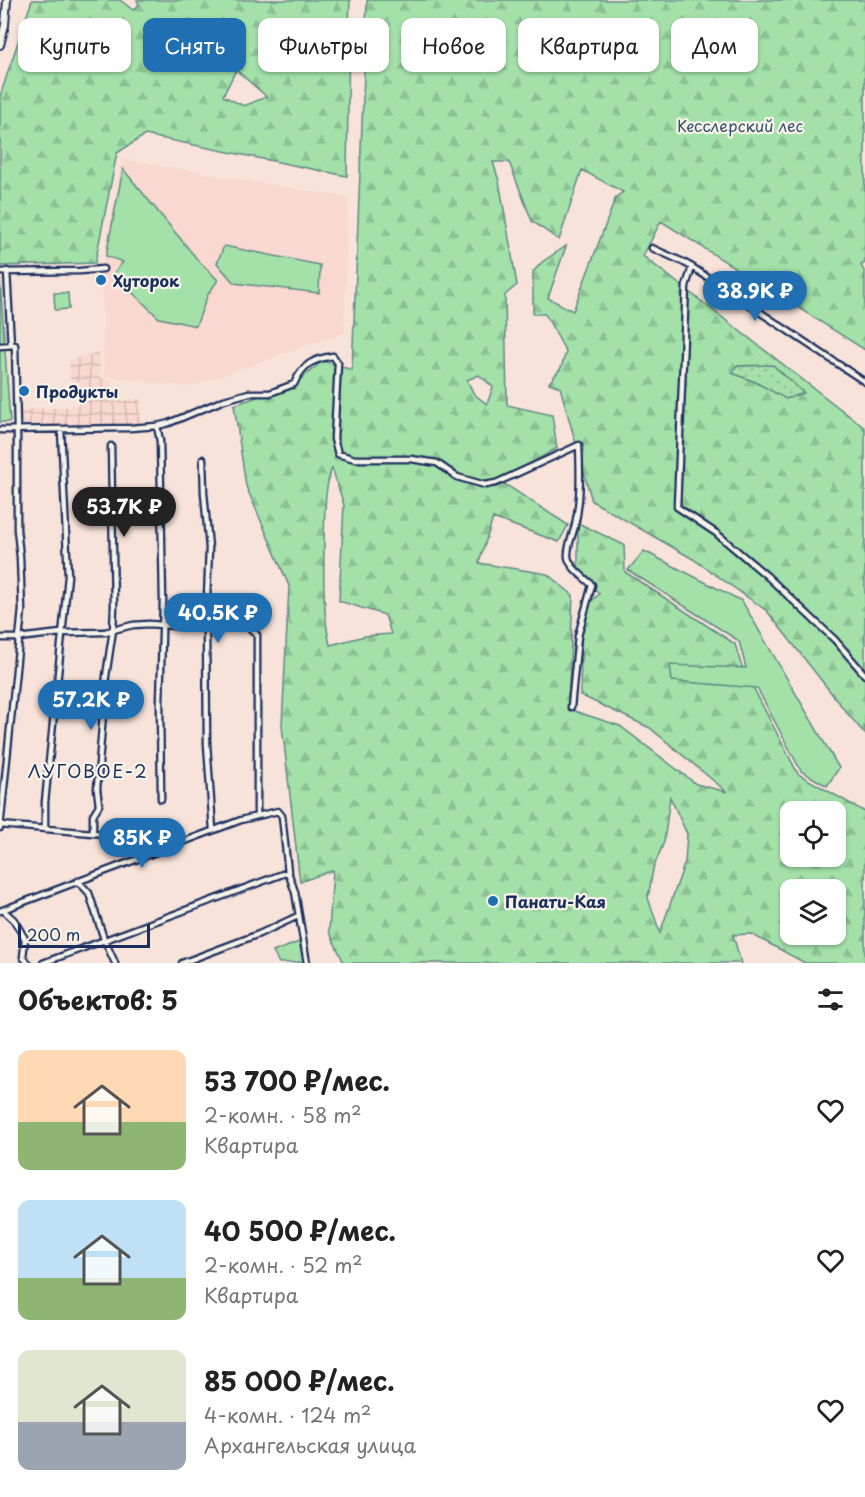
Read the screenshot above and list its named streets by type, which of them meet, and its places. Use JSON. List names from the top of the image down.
{
  "districts": ["ЛУГОВОЕ-2"],
  "parks": ["Кесслерский лес"],
  "places": ["Хуторок", "Продукты", "Панати-Кая"],
  "scale_bar": "200 m",
  "page": {
    "chip": [
      "Купить",
      "Снять",
      "Фильтры",
      "Новое",
      "Квартира",
      "Дом"
    ],
    "price": [
      "38.9K ₽",
      "53.7K ₽",
      "40.5K ₽",
      "57.2K ₽",
      "85K ₽"
    ],
    "scale": "200 m",
    "heading": "Объектов: 5",
    "list": [
      {
        "name": "53 700 ₽/мес.",
        "note": "2-комн. · 58 m² · Квартира"
      },
      {
        "name": "40 500 ₽/мес.",
        "note": "2-комн. · 52 m² · Квартира"
      },
      {
        "name": "85 000 ₽/мес.",
        "note": "4-комн. · 124 m² · Архангельская улица"
      }
    ]
  }
}
